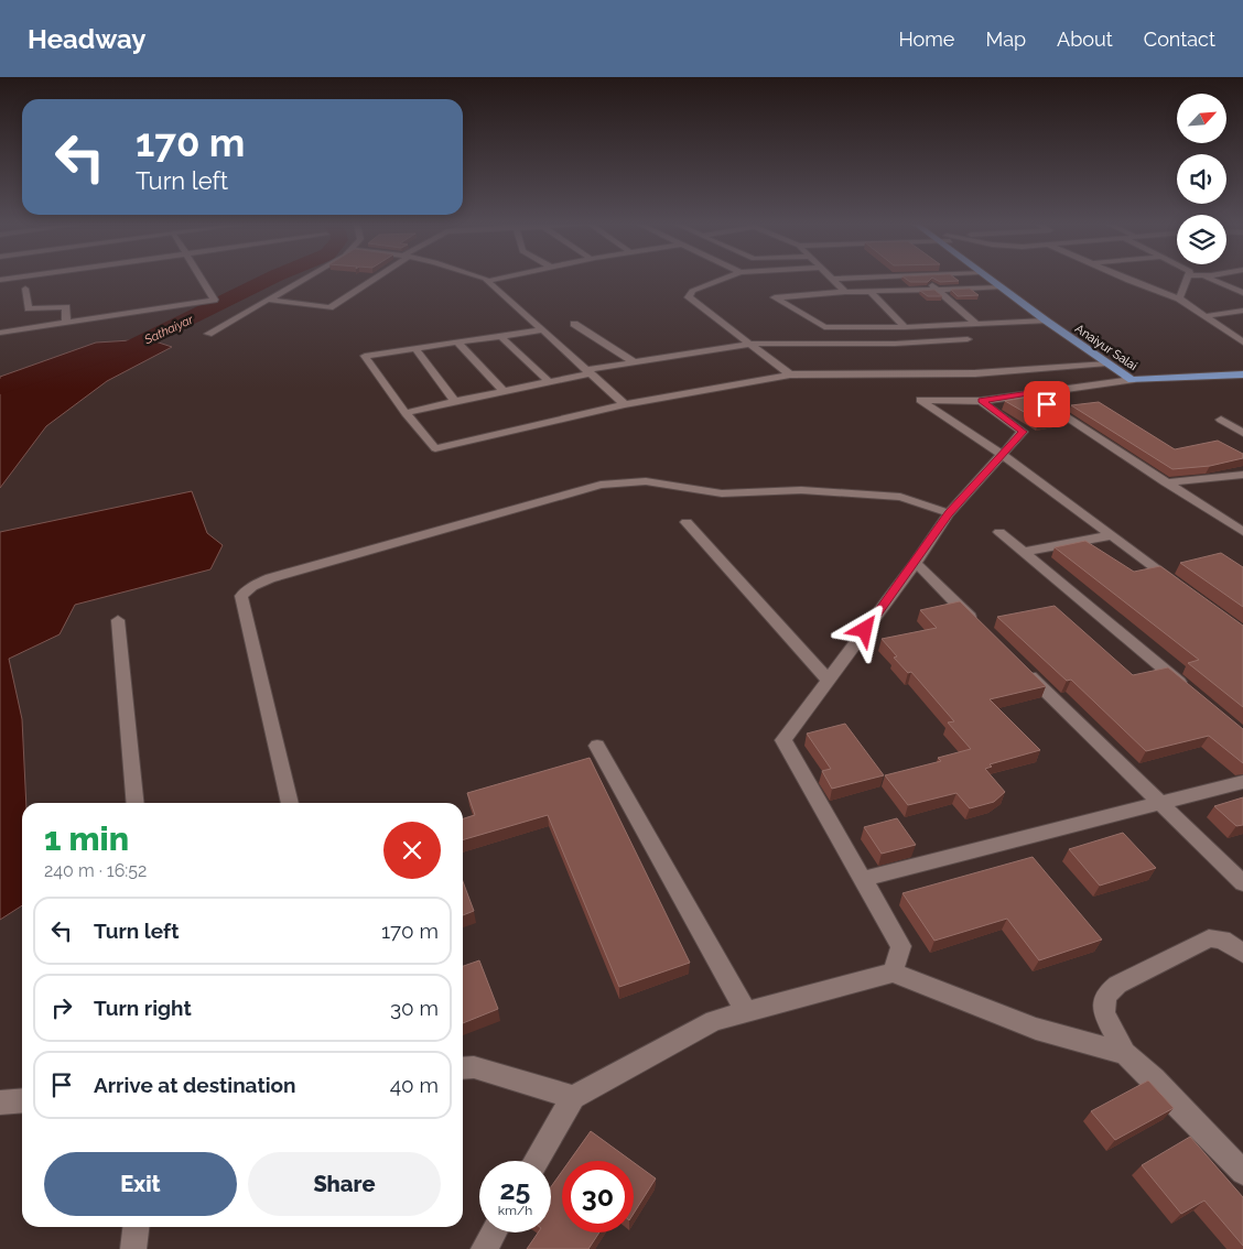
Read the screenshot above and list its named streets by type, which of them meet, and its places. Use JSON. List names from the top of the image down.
{
  "streets": {
    "main road": ["Anaiyur Salai"]
  },
  "water": ["Sathaiyar"],
  "north": "top right",
  "page": {
    "header": "Headway",
    "nav": [
      "Home",
      "Map",
      "About",
      "Contact"
    ],
    "turn": ["170 m", "Turn left"],
    "heading": ["1 min", "240 m · 16:52"],
    "list": [
      {
        "name": "Turn left",
        "value": "170 m"
      },
      {
        "name": "Turn right",
        "value": "30 m"
      },
      {
        "name": "Arrive at destination",
        "value": "40 m"
      }
    ],
    "buttons": ["Exit", "Share"],
    "speed": "25 km/h",
    "limit": "30"
  }
}
